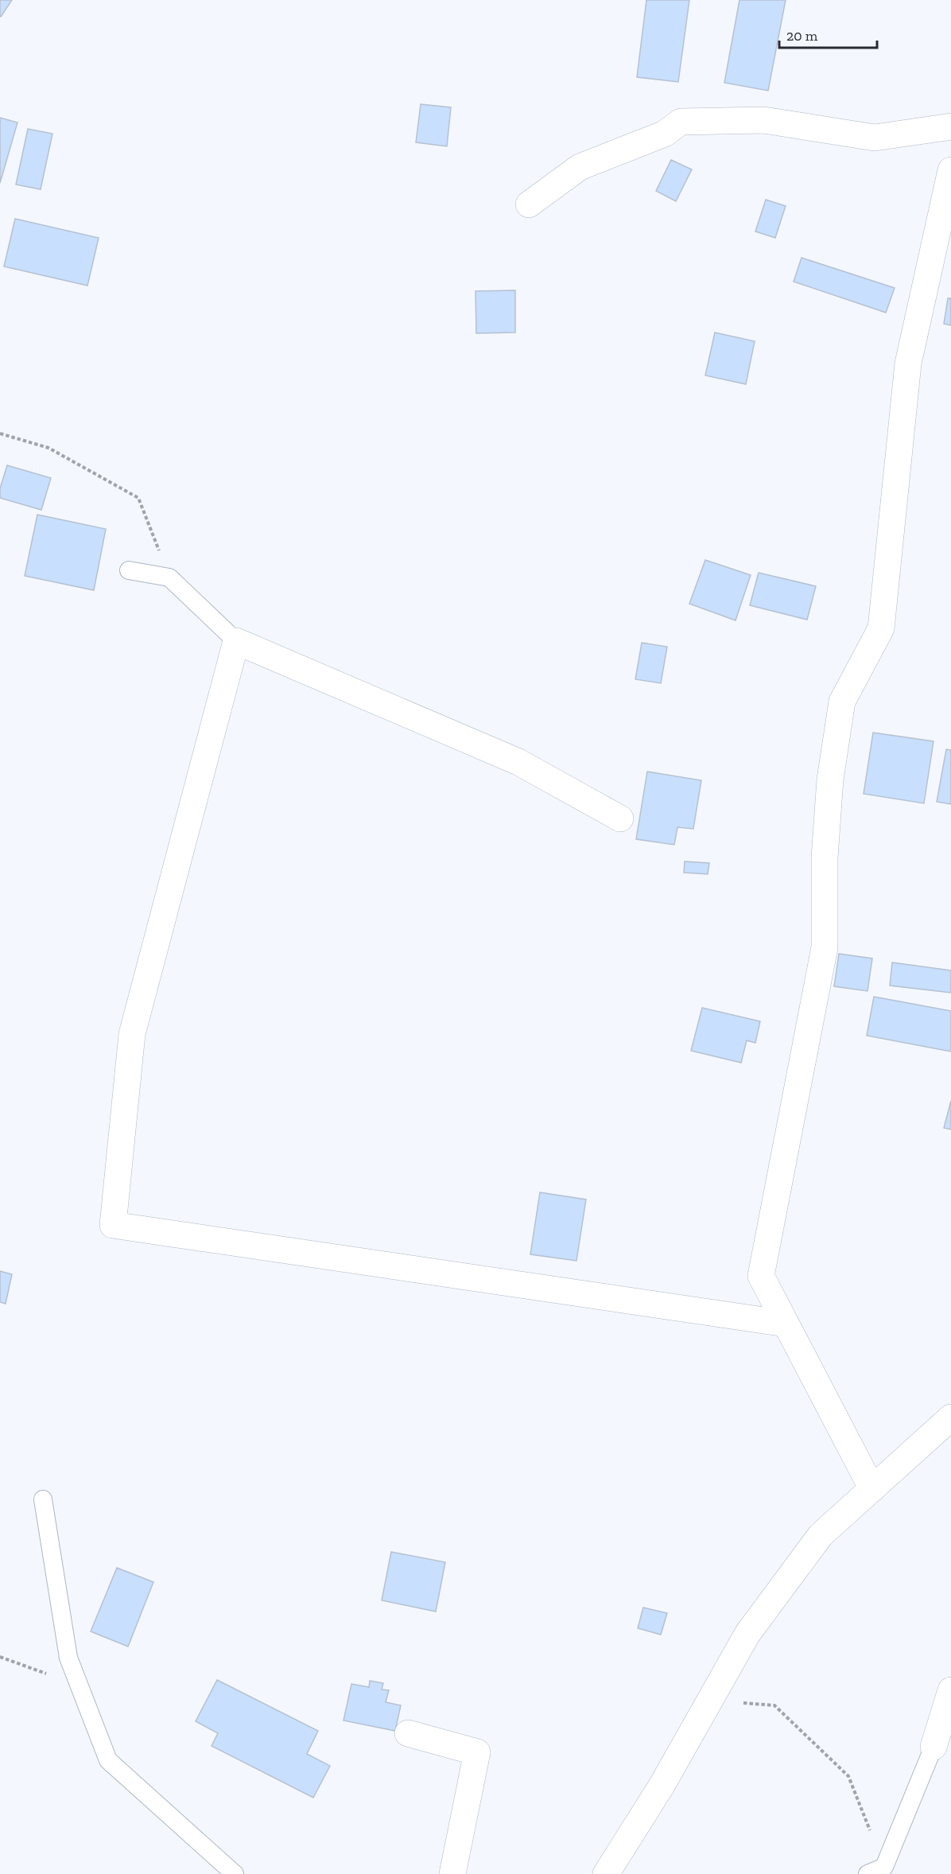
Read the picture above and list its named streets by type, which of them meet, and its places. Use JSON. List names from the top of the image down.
{
  "scale_bar": "20 m"
}
